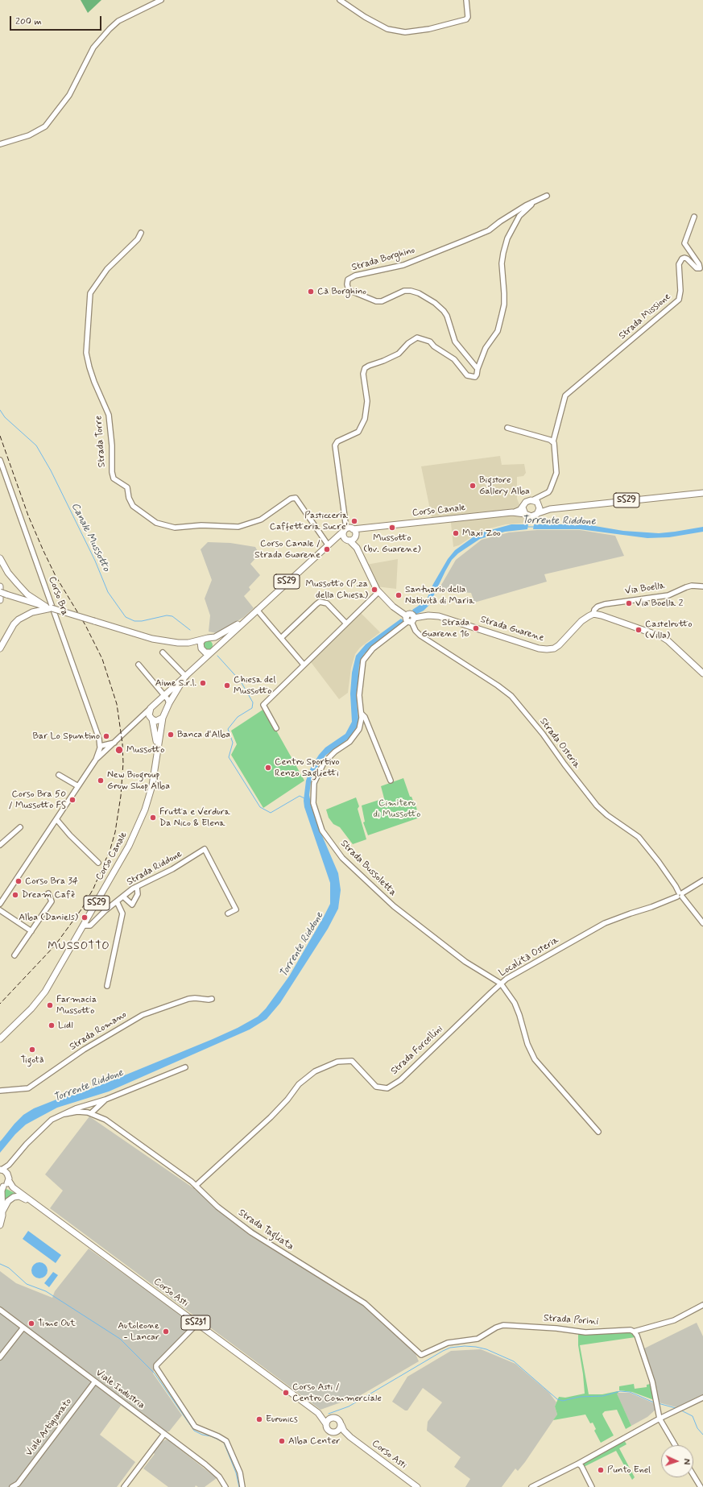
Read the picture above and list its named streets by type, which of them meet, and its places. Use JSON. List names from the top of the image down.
{
  "streets": {
    "main road": [
      "SS29",
      "Corso Canale",
      "Strada Guarene",
      "Corso Asti",
      "SS231"
    ],
    "street": [
      "Strada Borghino",
      "Strada Missione",
      "Strada Torre",
      "Via Boella",
      "Corso Bra",
      "Strada Osteria",
      "Strada Riddone",
      "Strada Bussoletta",
      "Località Osteria",
      "Strada Romano",
      "Strada Forcellini",
      "Strada Tagliata",
      "Strada Porini",
      "Viale Industria",
      "Viale Artigianato"
    ]
  },
  "crossings": [
    ["Strada Missione", "Corso Canale"],
    ["Strada Torre", "Corso Canale"],
    ["Corso Canale", "Strada Riddone"],
    ["Via Boella", "Strada Guarene"],
    ["Strada Guarene", "Strada Osteria"],
    ["Strada Guarene", "Strada Bussoletta"],
    ["Strada Osteria", "Strada Bussoletta"],
    ["Strada Osteria", "Località Osteria"],
    ["Strada Bussoletta", "Località Osteria"],
    ["Strada Bussoletta", "Strada Forcellini"],
    ["Località Osteria", "Strada Forcellini"],
    ["Strada Forcellini", "Strada Tagliata"],
    ["Strada Tagliata", "Strada Porini"],
    ["Strada Tagliata", "SS231"],
    ["Corso Asti", "SS231"],
    ["Viale Industria", "Viale Artigianato"]
  ],
  "districts": ["MUSSOTTO"],
  "water": ["Torrente Riddone", "Canale Mussotto"],
  "parks": ["Cimitero di Mussotto"],
  "places": [
    "Cà Borghino",
    "Bigstore Gallery Alba",
    "Pasticceria Caffetteria Sucre'",
    "Mussotto (bv. Guarene)",
    "Maxi Zoo",
    "Corso Canale / Strada Guarene",
    "Mussotto (P.za della Chiesa)",
    "Santuario della Natività di Maria",
    "Via Boella 2",
    "Strada Guarene 16",
    "Castelrotto (Villa)",
    "Aime S.r.l.",
    "Chiesa del Mussotto",
    "Banca d'Alba",
    "Bar Lo Spuntino",
    "Mussotto",
    "Centro Sportivo Renzo Saglietti",
    "New Biogroup Grow Shop Alba",
    "Corso Bra 50 / Mussotto FS",
    "Frutta e Verdura Da Nico & Elena",
    "Corso Bra 34",
    "Dream Cafè",
    "Alba (Daniels)",
    "Farmacia Mussotto",
    "Lidl",
    "Tigotà",
    "Time Out",
    "Autoleone - Lancar",
    "Corso Asti / Centro Commerciale",
    "Euronics",
    "Alba Center",
    "Punto Enel"
  ],
  "scale_bar": "200 m",
  "north": "right"
}
